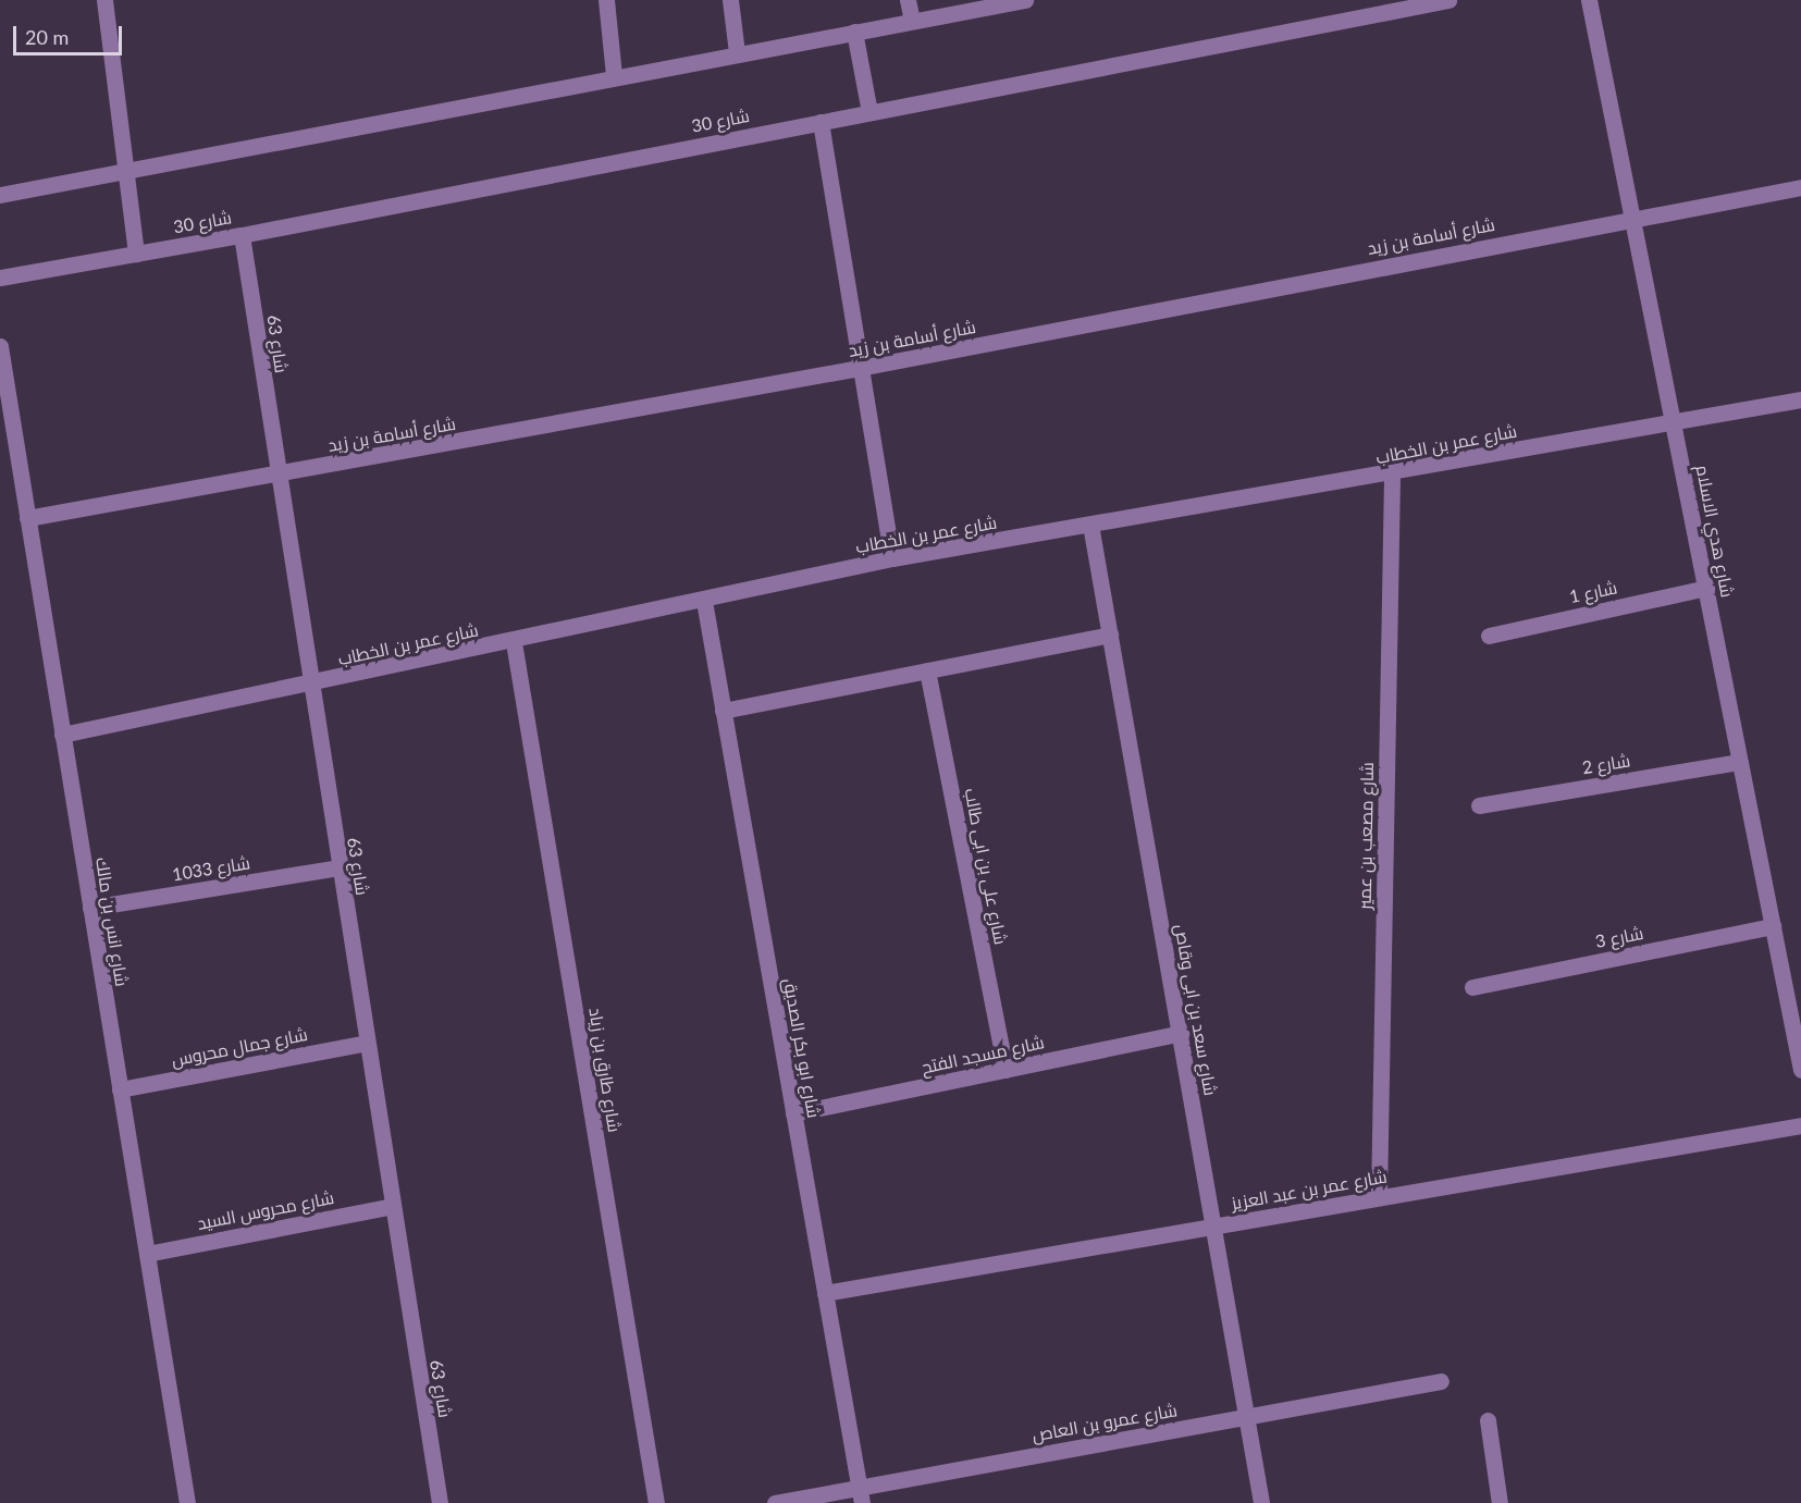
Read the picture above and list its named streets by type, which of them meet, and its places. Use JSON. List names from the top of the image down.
{
  "streets": {
    "street": [
      "شارع 30",
      "شارع أسامة بن زيد",
      "شارع 63",
      "شارع عمر بن الخطاب",
      "شارع هدي الاسلام",
      "شارع 1",
      "شارع 2",
      "شارع مصعب بن عمير",
      "شارع على بن ابى طالب",
      "شارع 1033",
      "شارع انس بن مالك",
      "شارع 3",
      "شارع سعد بن ابى وقاص",
      "شارع جمال محروس",
      "شارع ابو بكر الصديق",
      "شارع مسجد الفتح",
      "شارع طارق بن زياد",
      "شارع عمر بن عبد العزيز",
      "شارع محروس السيد",
      "شارع عمرو بن العاص"
    ]
  },
  "crossings": [
    ["شارع 30", "شارع 63"],
    ["شارع أسامة بن زيد", "شارع 63"],
    ["شارع أسامة بن زيد", "شارع هدي الاسلام"],
    ["شارع أسامة بن زيد", "شارع انس بن مالك"],
    ["شارع 63", "شارع عمر بن الخطاب"],
    ["شارع 63", "شارع 1033"],
    ["شارع 63", "شارع جمال محروس"],
    ["شارع 63", "شارع محروس السيد"],
    ["شارع عمر بن الخطاب", "شارع هدي الاسلام"],
    ["شارع عمر بن الخطاب", "شارع مصعب بن عمير"],
    ["شارع عمر بن الخطاب", "شارع انس بن مالك"],
    ["شارع عمر بن الخطاب", "شارع سعد بن ابى وقاص"],
    ["شارع عمر بن الخطاب", "شارع ابو بكر الصديق"],
    ["شارع عمر بن الخطاب", "شارع طارق بن زياد"],
    ["شارع هدي الاسلام", "شارع 1"],
    ["شارع هدي الاسلام", "شارع 2"],
    ["شارع هدي الاسلام", "شارع 3"],
    ["شارع مصعب بن عمير", "شارع عمر بن عبد العزيز"],
    ["شارع على بن ابى طالب", "شارع مسجد الفتح"],
    ["شارع 1033", "شارع انس بن مالك"],
    ["شارع انس بن مالك", "شارع جمال محروس"],
    ["شارع انس بن مالك", "شارع محروس السيد"],
    ["شارع سعد بن ابى وقاص", "شارع مسجد الفتح"],
    ["شارع سعد بن ابى وقاص", "شارع عمر بن عبد العزيز"],
    ["شارع سعد بن ابى وقاص", "شارع عمرو بن العاص"],
    ["شارع ابو بكر الصديق", "شارع مسجد الفتح"],
    ["شارع ابو بكر الصديق", "شارع عمر بن عبد العزيز"],
    ["شارع ابو بكر الصديق", "شارع عمرو بن العاص"]
  ],
  "scale_bar": "20 m"
}
